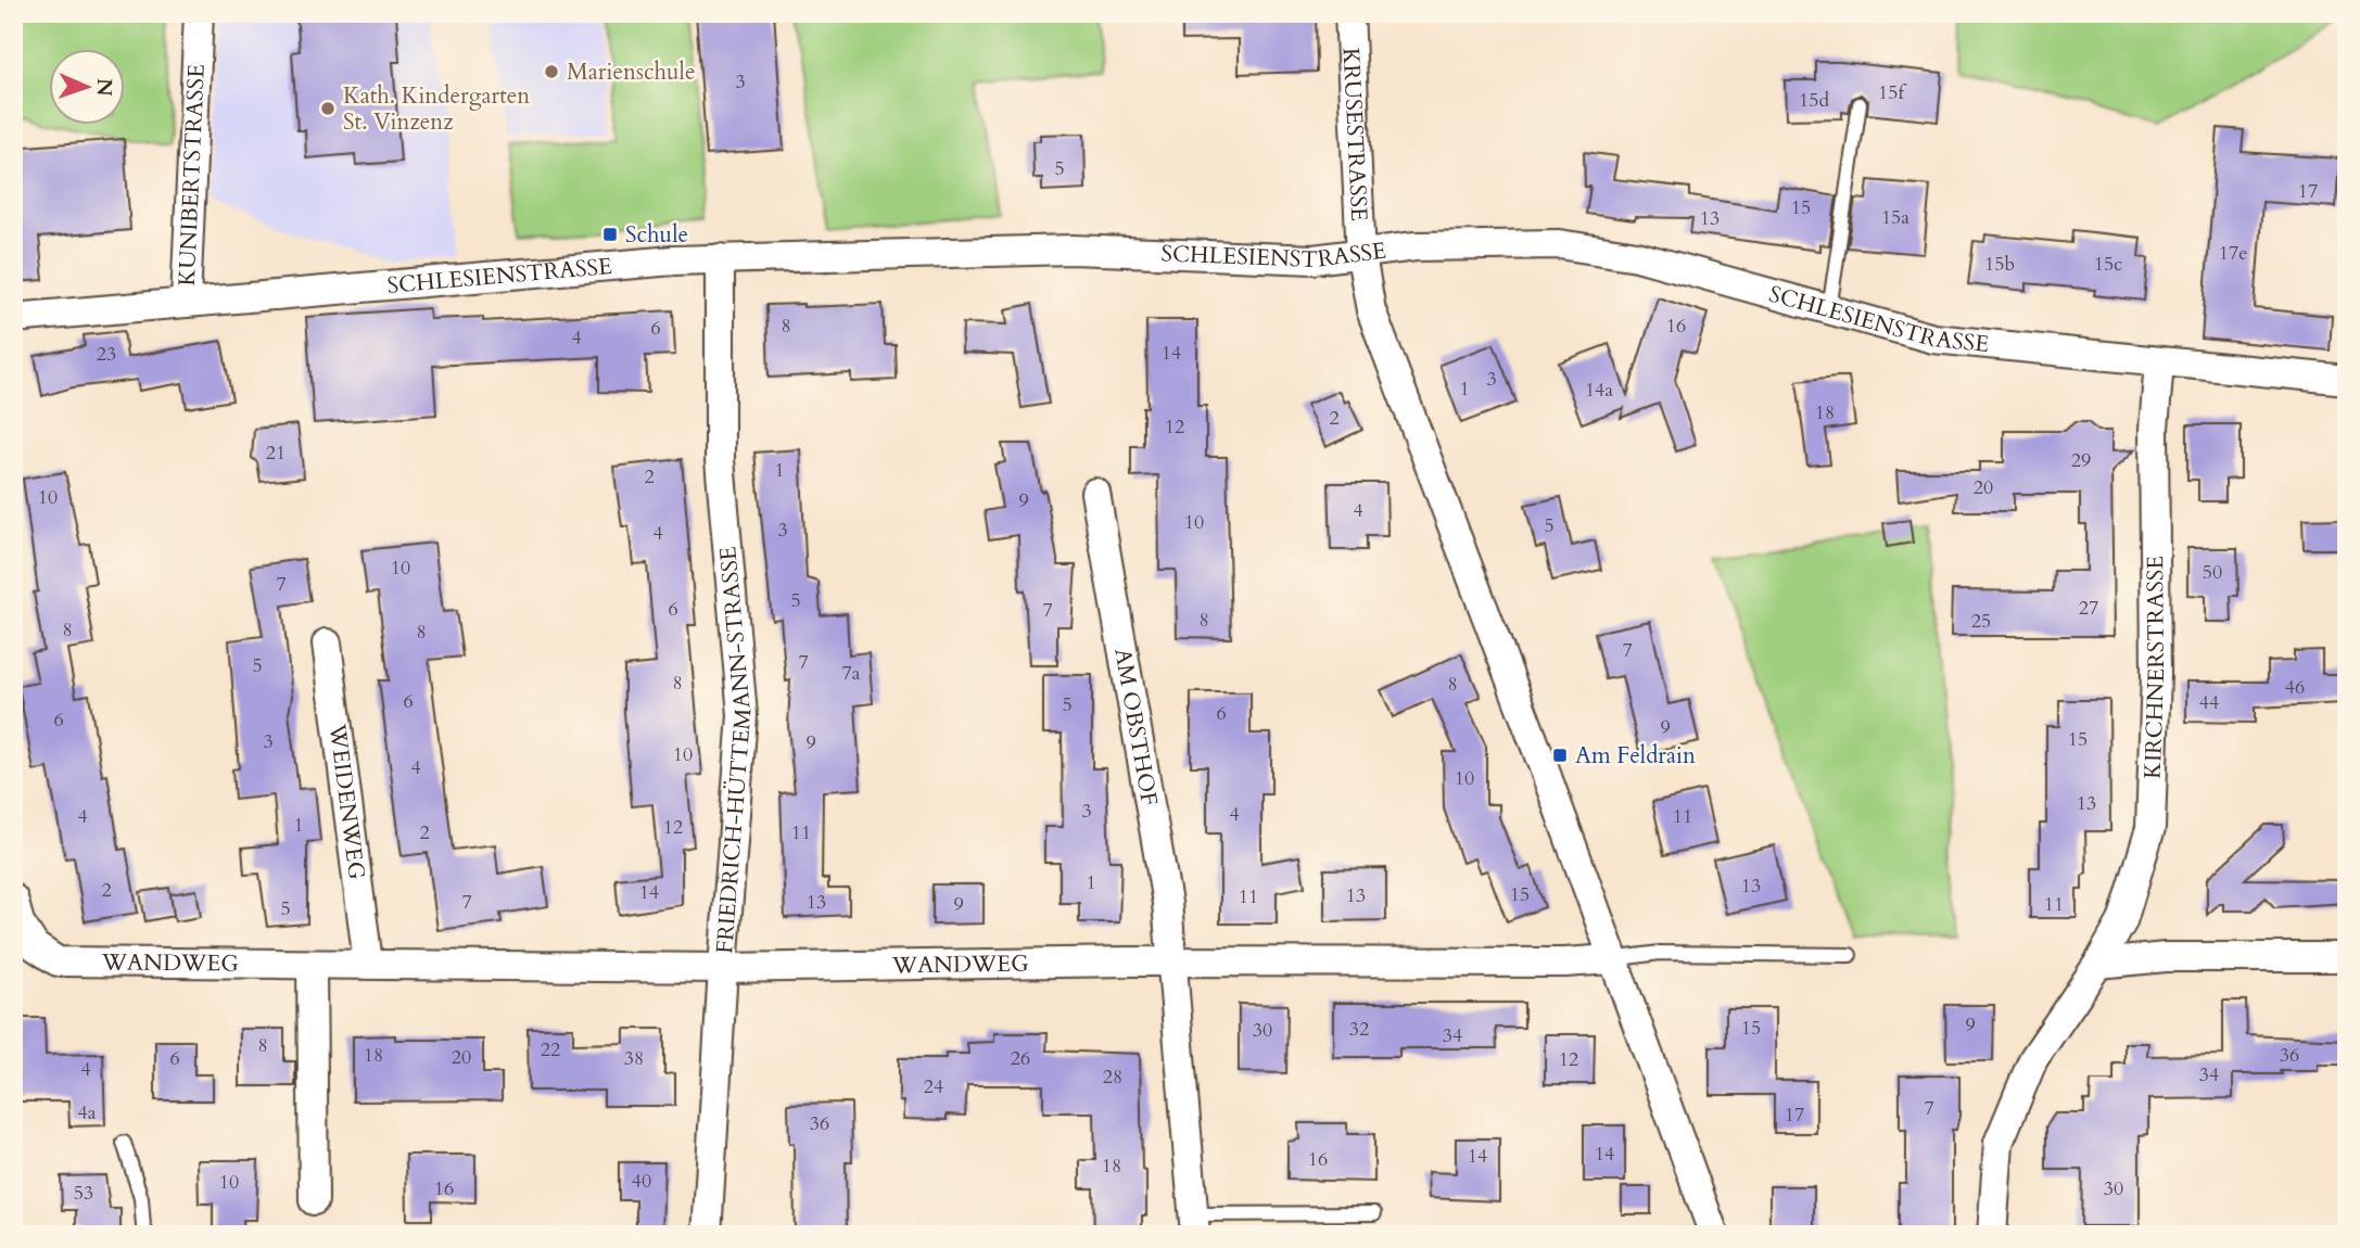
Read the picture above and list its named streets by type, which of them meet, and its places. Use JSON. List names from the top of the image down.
{
  "streets": {
    "street": [
      "KRUSESTRASSE",
      "KUNIBERTSTRASSE",
      "SCHLESIENSTRASSE",
      "KIRCHNERSTRASSE",
      "AM OBSTHOF",
      "FRIEDRICH-HÜTTEMANN-STRASSE",
      "WEIDENWEG",
      "WANDWEG"
    ]
  },
  "crossings": [
    ["KRUSESTRASSE", "SCHLESIENSTRASSE"],
    ["KUNIBERTSTRASSE", "SCHLESIENSTRASSE"],
    ["SCHLESIENSTRASSE", "KIRCHNERSTRASSE"],
    ["SCHLESIENSTRASSE", "FRIEDRICH-HÜTTEMANN-STRASSE"],
    ["AM OBSTHOF", "WANDWEG"],
    ["FRIEDRICH-HÜTTEMANN-STRASSE", "WANDWEG"],
    ["WEIDENWEG", "WANDWEG"]
  ],
  "places": {
    "other": ["Marienschule", "Kath. Kindergarten St. Vinzenz"],
    "transit": ["Schule", "Am Feldrain"]
  },
  "house_numbers": [
    "3",
    "15f",
    "15d",
    "5",
    "17",
    "15",
    "15a",
    "13",
    "17e",
    "15b",
    "15c",
    "8",
    "16",
    "6",
    "4",
    "14",
    "23",
    "3",
    "1",
    "14a",
    "18",
    "2",
    "12",
    "21",
    "29",
    "1",
    "2",
    "20",
    "10",
    "9",
    "4",
    "10",
    "5",
    "3",
    "4",
    "10",
    "50",
    "7",
    "5",
    "27",
    "6",
    "7",
    "8",
    "25",
    "8",
    "8",
    "7",
    "7",
    "5",
    "7a",
    "8",
    "8",
    "46",
    "6",
    "44",
    "5",
    "6",
    "6",
    "9",
    "15",
    "3",
    "9",
    "10",
    "4",
    "10",
    "13",
    "3",
    "4",
    "4",
    "11",
    "1",
    "12",
    "2",
    "11",
    "1",
    "13",
    "2",
    "14",
    "15",
    "13",
    "11",
    "7",
    "13",
    "9",
    "11",
    "5",
    "9",
    "15",
    "32",
    "30",
    "34",
    "8",
    "22",
    "18",
    "36",
    "20",
    "6",
    "38",
    "26",
    "12",
    "4",
    "34",
    "28",
    "24",
    "7",
    "4a",
    "17",
    "36",
    "14",
    "14",
    "16",
    "18",
    "40",
    "10",
    "16",
    "30",
    "53"
  ],
  "north": "right"
}
